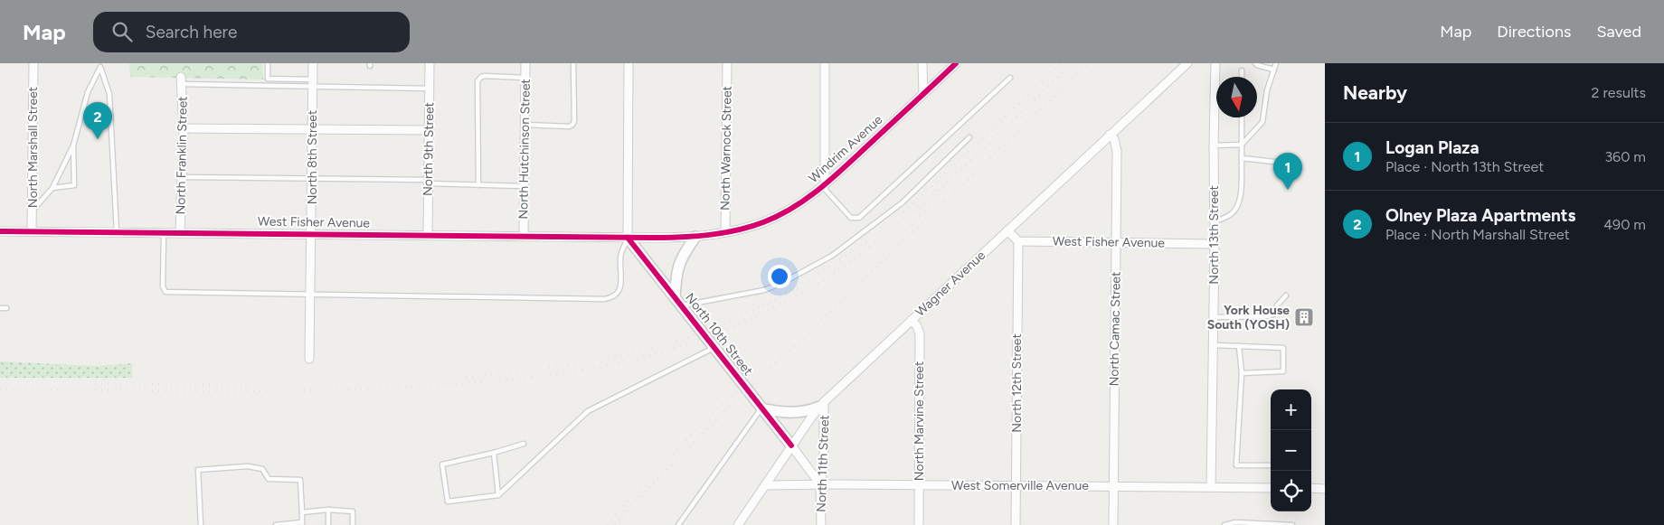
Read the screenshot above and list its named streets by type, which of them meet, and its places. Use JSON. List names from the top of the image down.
{
  "streets": {
    "street": [
      "North Marshall Street",
      "North Warnock Street",
      "North 9th Street",
      "North Hutchinson Street",
      "Windrim Avenue",
      "North Franklin Street",
      "North 8th Street",
      "West Fisher Avenue",
      "North 13th Street",
      "Wagner Avenue",
      "North Camac Street",
      "North 10th Street",
      "North 12th Street",
      "North Marvine Street",
      "North 11th Street",
      "West Somerville Avenue"
    ]
  },
  "crossings": [
    ["North Marshall Street", "West Fisher Avenue"],
    ["North Warnock Street", "Windrim Avenue"],
    ["North 9th Street", "West Fisher Avenue"],
    ["North Hutchinson Street", "West Fisher Avenue"],
    ["Windrim Avenue", "West Fisher Avenue"],
    ["Windrim Avenue", "North 10th Street"],
    ["North Franklin Street", "West Fisher Avenue"],
    ["North 8th Street", "West Fisher Avenue"],
    ["West Fisher Avenue", "North 13th Street"],
    ["West Fisher Avenue", "North Camac Street"],
    ["West Fisher Avenue", "North 10th Street"],
    ["West Fisher Avenue", "North 12th Street"],
    ["North 13th Street", "West Somerville Avenue"],
    ["Wagner Avenue", "North Camac Street"],
    ["Wagner Avenue", "North 10th Street"],
    ["Wagner Avenue", "North Marvine Street"],
    ["Wagner Avenue", "North 11th Street"],
    ["Wagner Avenue", "West Somerville Avenue"],
    ["North Camac Street", "West Somerville Avenue"],
    ["North 10th Street", "North 11th Street"],
    ["North 10th Street", "West Somerville Avenue"],
    ["North 12th Street", "West Somerville Avenue"],
    ["North Marvine Street", "West Somerville Avenue"],
    ["North 11th Street", "West Somerville Avenue"]
  ],
  "places": {
    "building": ["York House South (YOSH)"]
  },
  "north": "bottom",
  "page": {
    "header": "Map",
    "search": "Search here",
    "nav": ["Map", "Directions", "Saved"],
    "heading": ["Nearby", "2 results"],
    "pins": ["2", "1"],
    "list": [
      {
        "mark": "1",
        "name": "Logan Plaza",
        "note": "Place · North 13th Street",
        "value": "360 m"
      },
      {
        "mark": "2",
        "name": "Olney Plaza Apartments",
        "note": "Place · North Marshall Street",
        "value": "490 m"
      }
    ],
    "map_buttons": ["+", "−"]
  }
}
